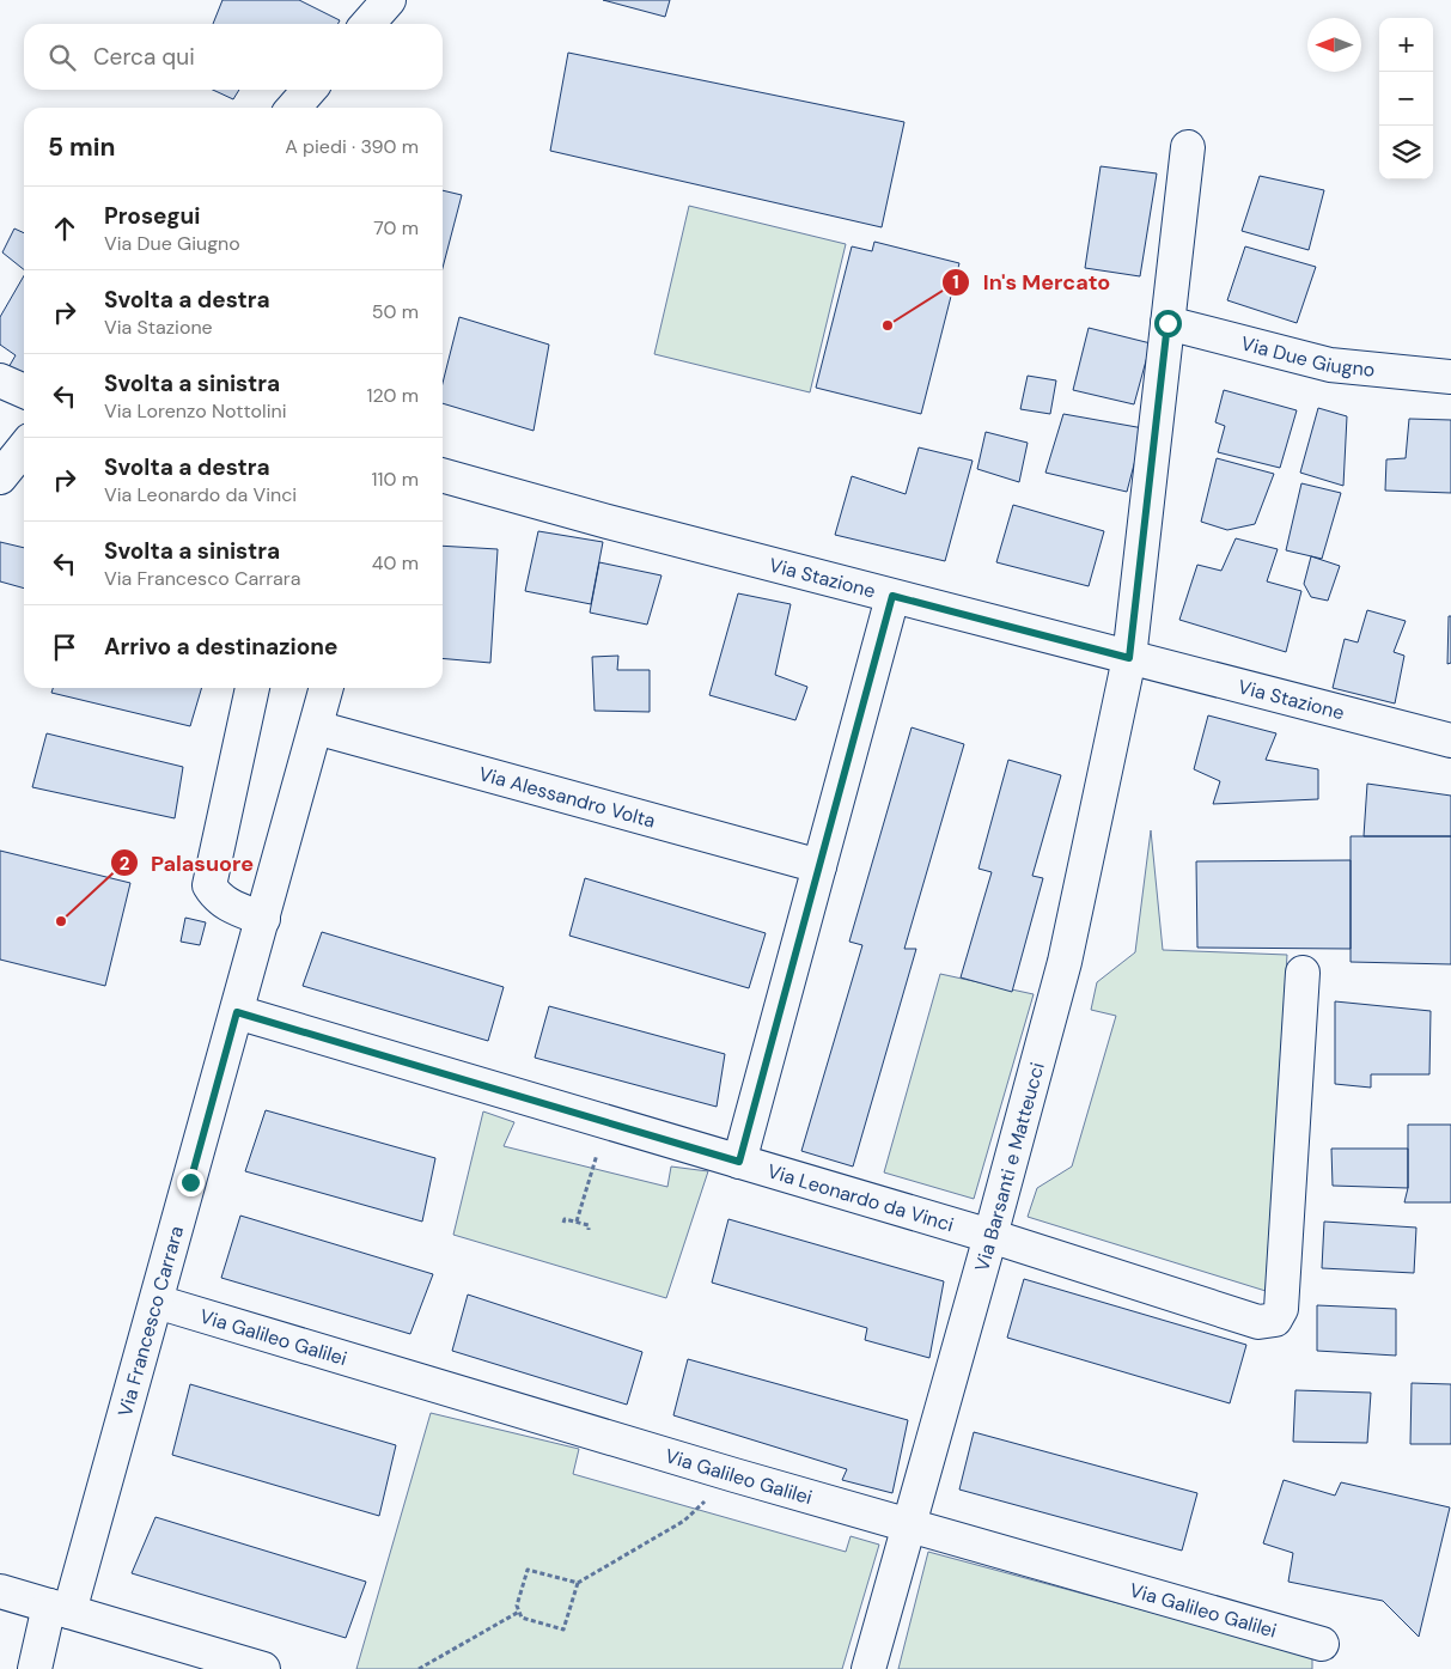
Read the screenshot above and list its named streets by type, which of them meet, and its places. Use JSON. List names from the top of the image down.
{
  "streets": {
    "street": [
      "Via Due Giugno",
      "Via Stazione",
      "Via Alessandro Volta",
      "Via Barsanti e Matteucci",
      "Via Leonardo da Vinci",
      "Via Francesco Carrara",
      "Via Galileo Galilei"
    ]
  },
  "crossings": [
    ["Via Stazione", "Via Barsanti e Matteucci"],
    ["Via Alessandro Volta", "Via Francesco Carrara"],
    ["Via Barsanti e Matteucci", "Via Leonardo da Vinci"],
    ["Via Barsanti e Matteucci", "Via Galileo Galilei"],
    ["Via Leonardo da Vinci", "Via Francesco Carrara"],
    ["Via Francesco Carrara", "Via Galileo Galilei"]
  ],
  "places": ["In's Mercato", "Palasuore"],
  "north": "left",
  "page": {
    "map_buttons": ["+", "−"],
    "search": "Cerca qui",
    "heading": ["5 min", "A piedi · 390 m"],
    "list": [
      ["Prosegui", "Via Due Giugno", "70 m"],
      ["Svolta a destra", "Via Stazione", "50 m"],
      ["Svolta a sinistra", "Via Lorenzo Nottolini", "120 m"],
      ["Svolta a destra", "Via Leonardo da Vinci", "110 m"],
      ["Svolta a sinistra", "Via Francesco Carrara", "40 m"],
      "Arrivo a destinazione"
    ]
  }
}
